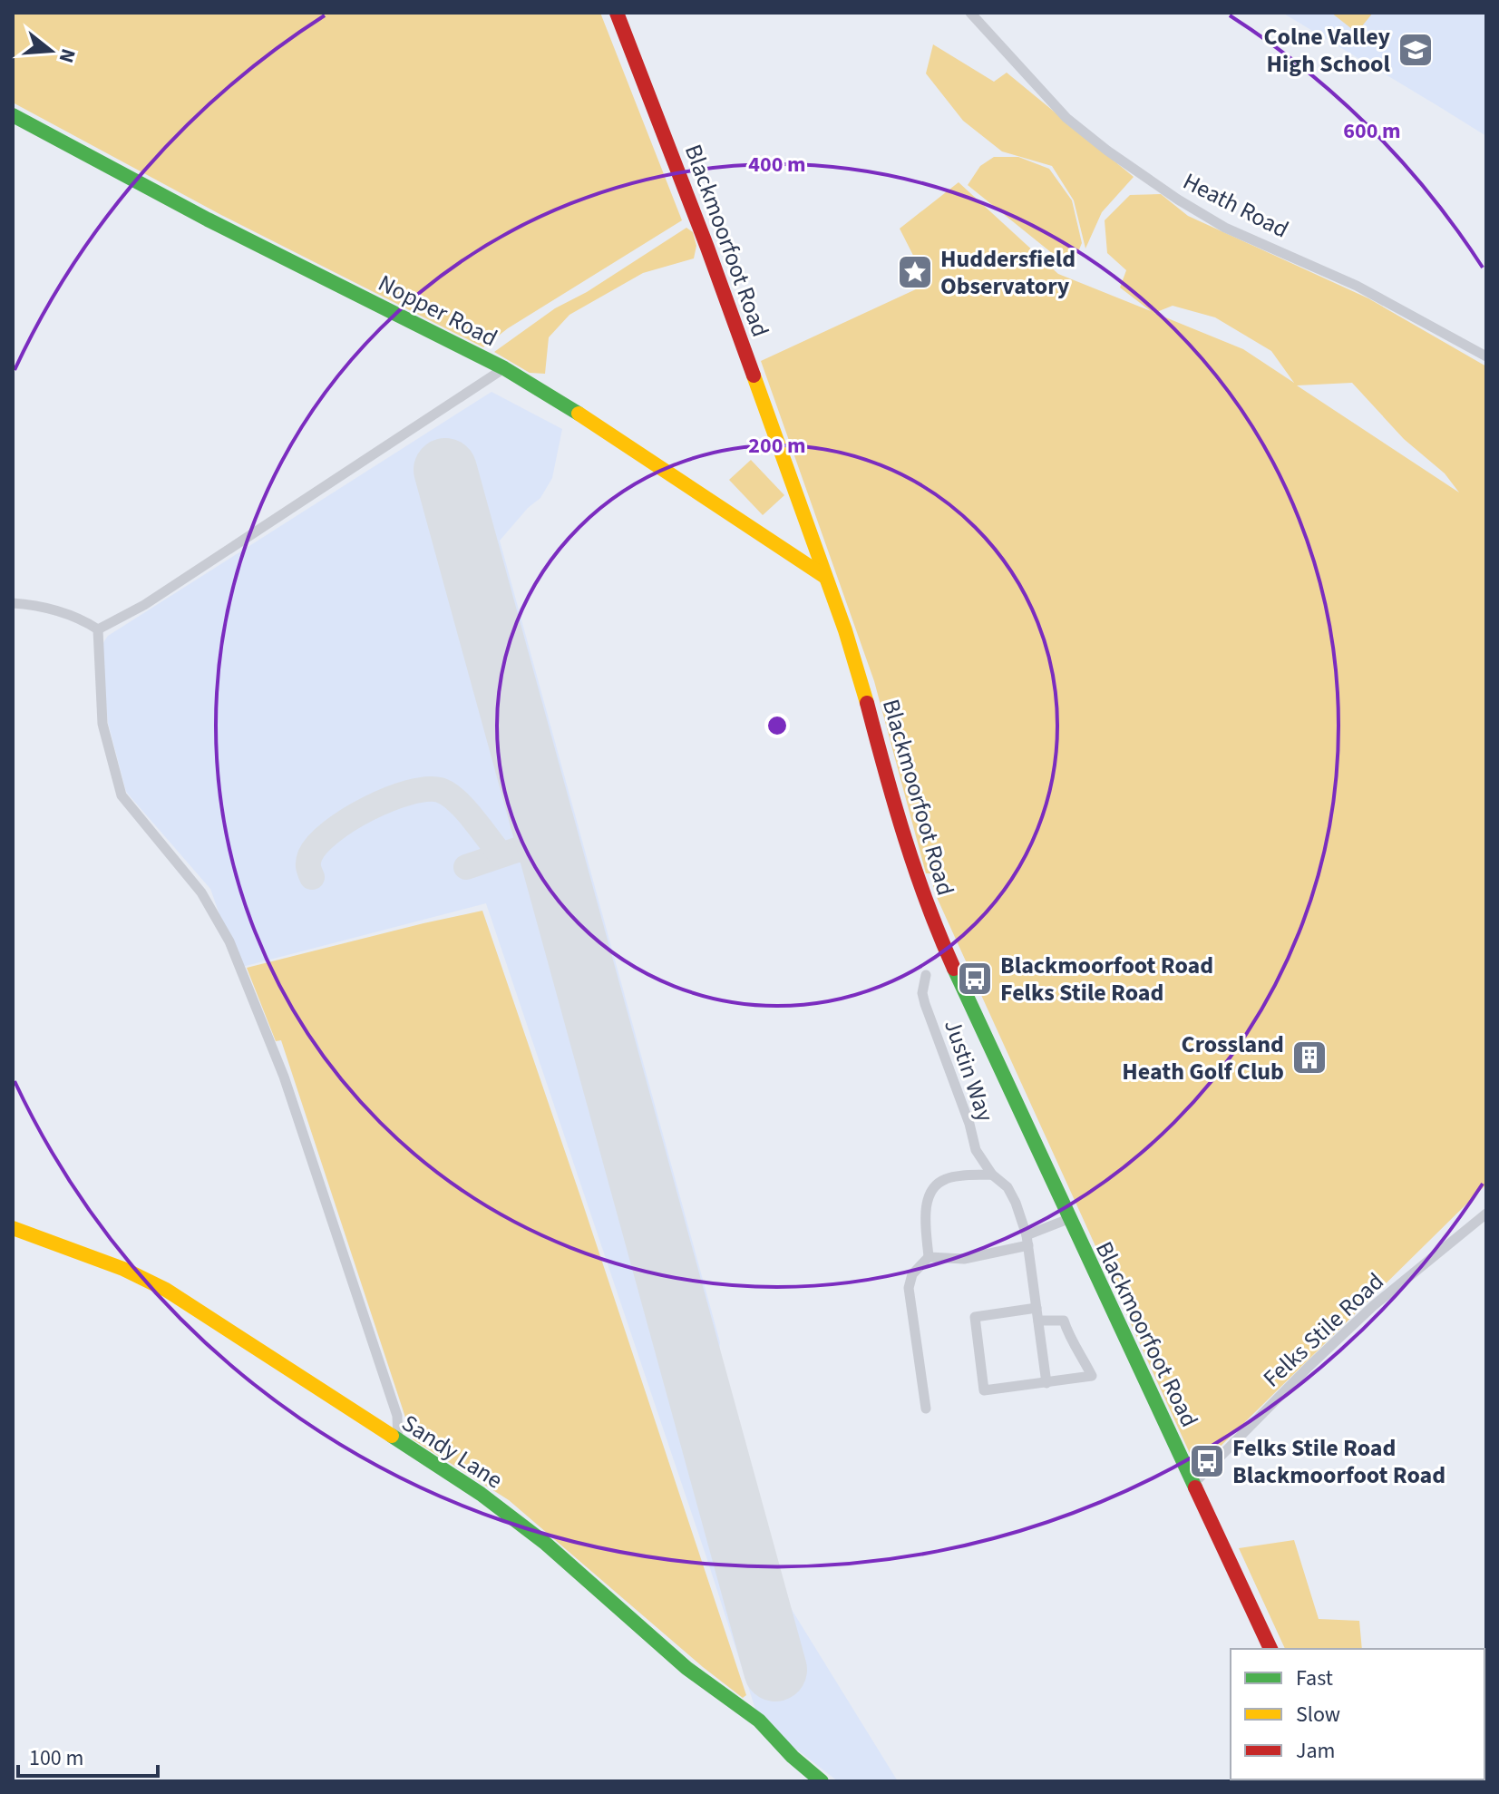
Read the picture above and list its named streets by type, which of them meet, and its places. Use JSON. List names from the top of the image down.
{
  "streets": {
    "street": [
      "Heath Road",
      "Blackmoorfoot Road",
      "Nopper Road",
      "Justin Way",
      "Felks Stile Road",
      "Sandy Lane"
    ]
  },
  "crossings": [
    ["Blackmoorfoot Road", "Nopper Road"],
    ["Blackmoorfoot Road", "Felks Stile Road"]
  ],
  "places": {
    "school or university": ["Colne Valley High School"],
    "place": ["Huddersfield Observatory"],
    "bus stop": ["Blackmoorfoot Road Felks Stile Road", "Felks Stile Road Blackmoorfoot Road"],
    "building": ["Crossland Heath Golf Club"]
  },
  "legend": ["Fast", "Slow", "Jam"],
  "scale_bar": "100 m",
  "north": "right",
  "rings": ["600 m", "400 m", "200 m"]
}
